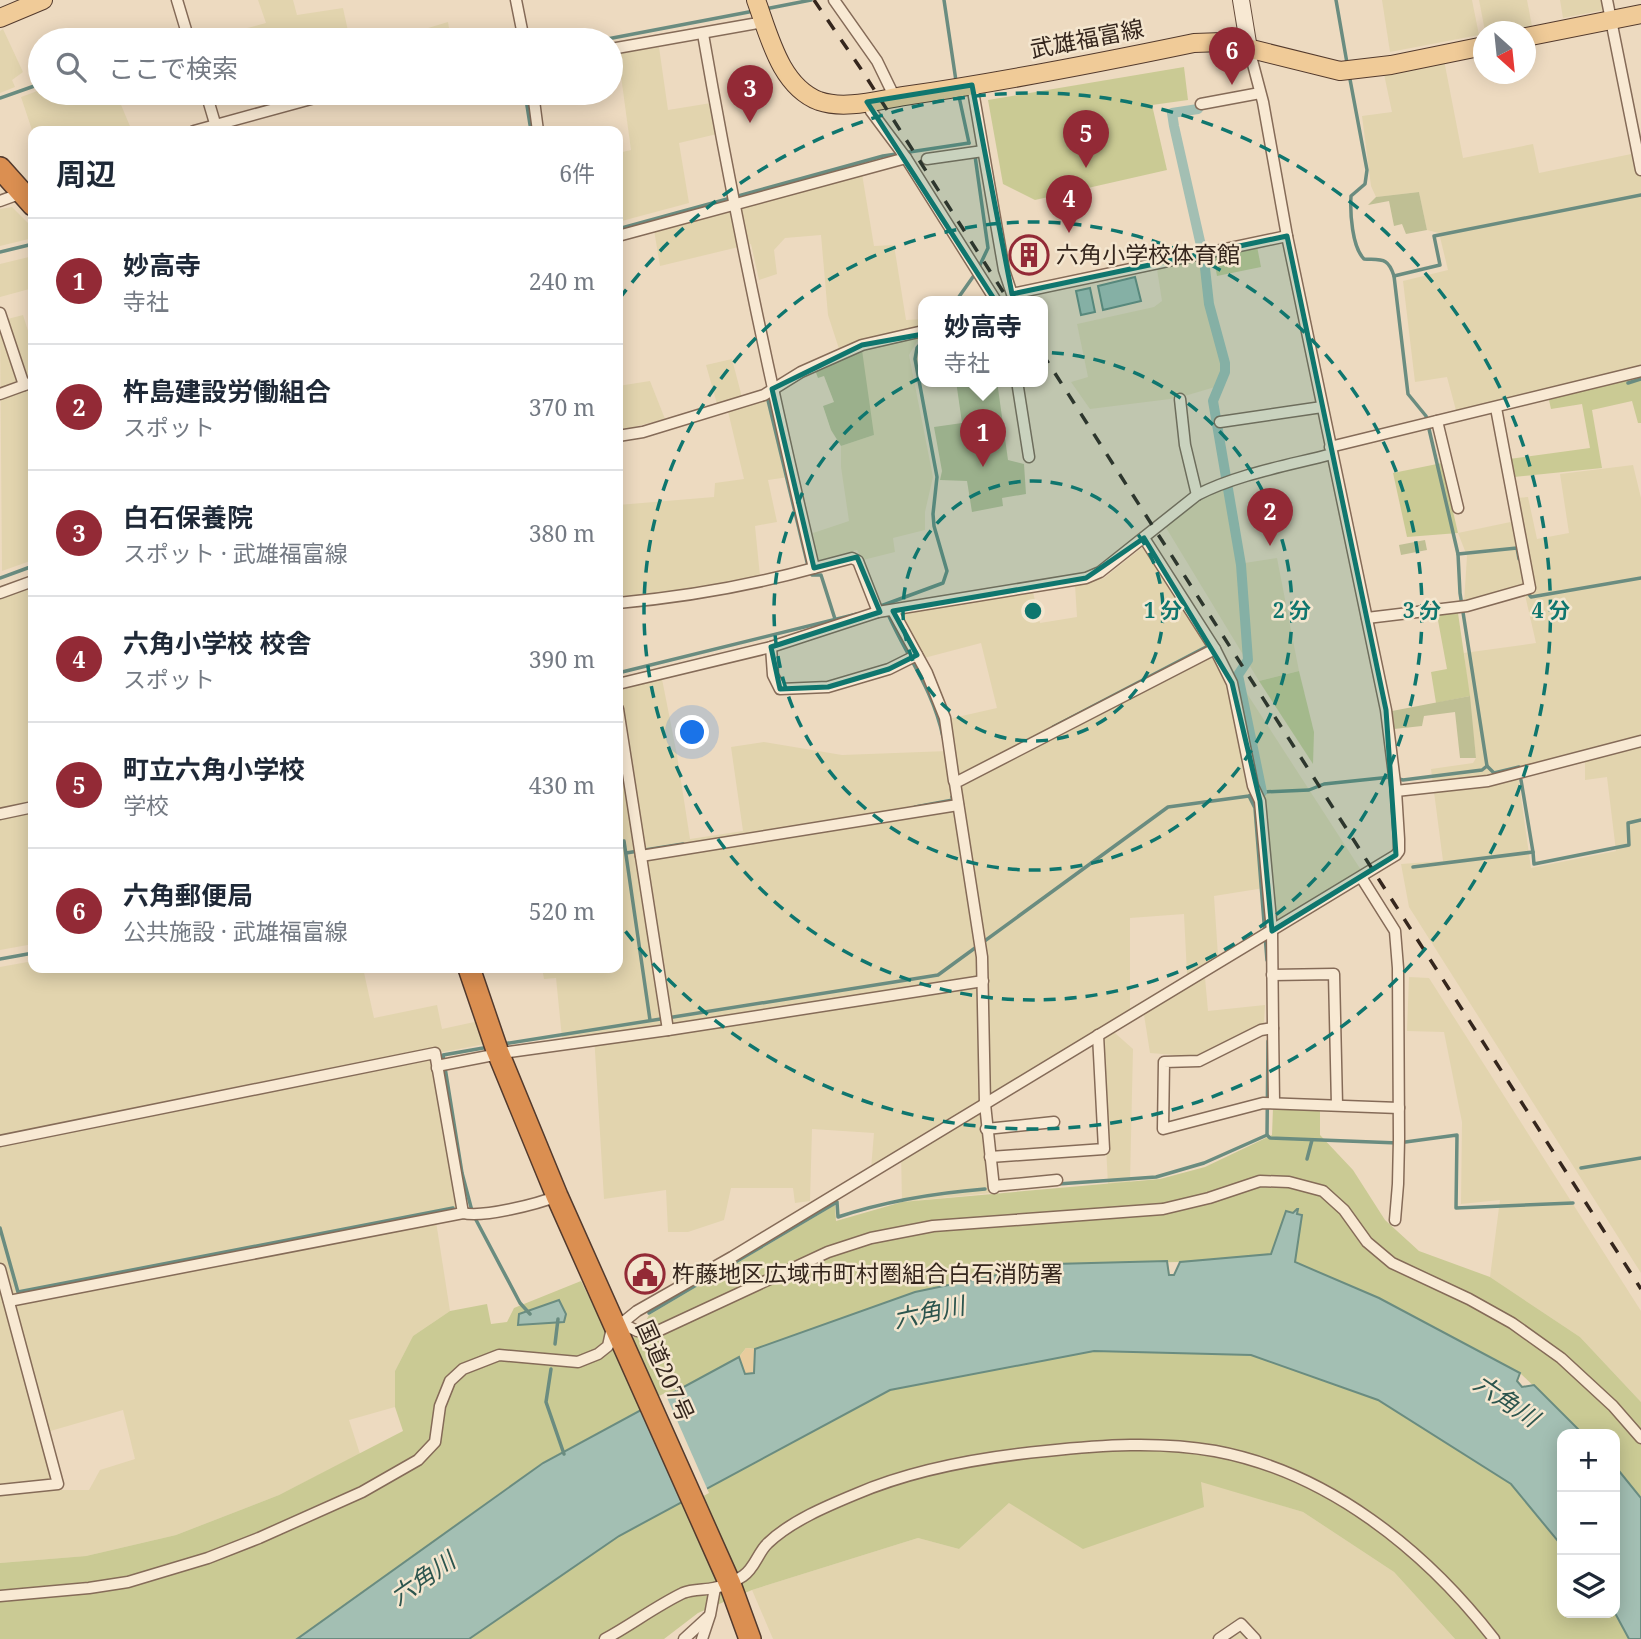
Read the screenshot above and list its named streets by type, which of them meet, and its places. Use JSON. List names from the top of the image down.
{
  "streets": {
    "highway": ["国道207号"],
    "main road": ["武雄福富線"]
  },
  "water": ["六角川"],
  "places": {
    "building": ["六角小学校体育館"],
    "public building": ["杵藤地区広域市町村圏組合白石消防署"]
  },
  "north": "bottom right",
  "page": {
    "pins": [
      "6",
      "3",
      "5",
      "4",
      "1",
      "2"
    ],
    "search": "ここで検索",
    "heading": ["周辺", "6件"],
    "list": [
      {
        "mark": "1",
        "name": "妙高寺",
        "note": "寺社",
        "value": "240 m"
      },
      {
        "mark": "2",
        "name": "杵島建設労働組合",
        "note": "スポット",
        "value": "370 m"
      },
      {
        "mark": "3",
        "name": "白石保養院",
        "note": "スポット · 武雄福富線",
        "value": "380 m"
      },
      {
        "mark": "4",
        "name": "六角小学校 校舎",
        "note": "スポット",
        "value": "390 m"
      },
      {
        "mark": "5",
        "name": "町立六角小学校",
        "note": "学校",
        "value": "430 m"
      },
      {
        "mark": "6",
        "name": "六角郵便局",
        "note": "公共施設 · 武雄福富線",
        "value": "520 m"
      }
    ],
    "popup": ["妙高寺", "寺社"],
    "map_buttons": ["+", "−"]
  },
  "rings": [
    "1 分",
    "2 分",
    "3 分",
    "4 分"
  ]
}
